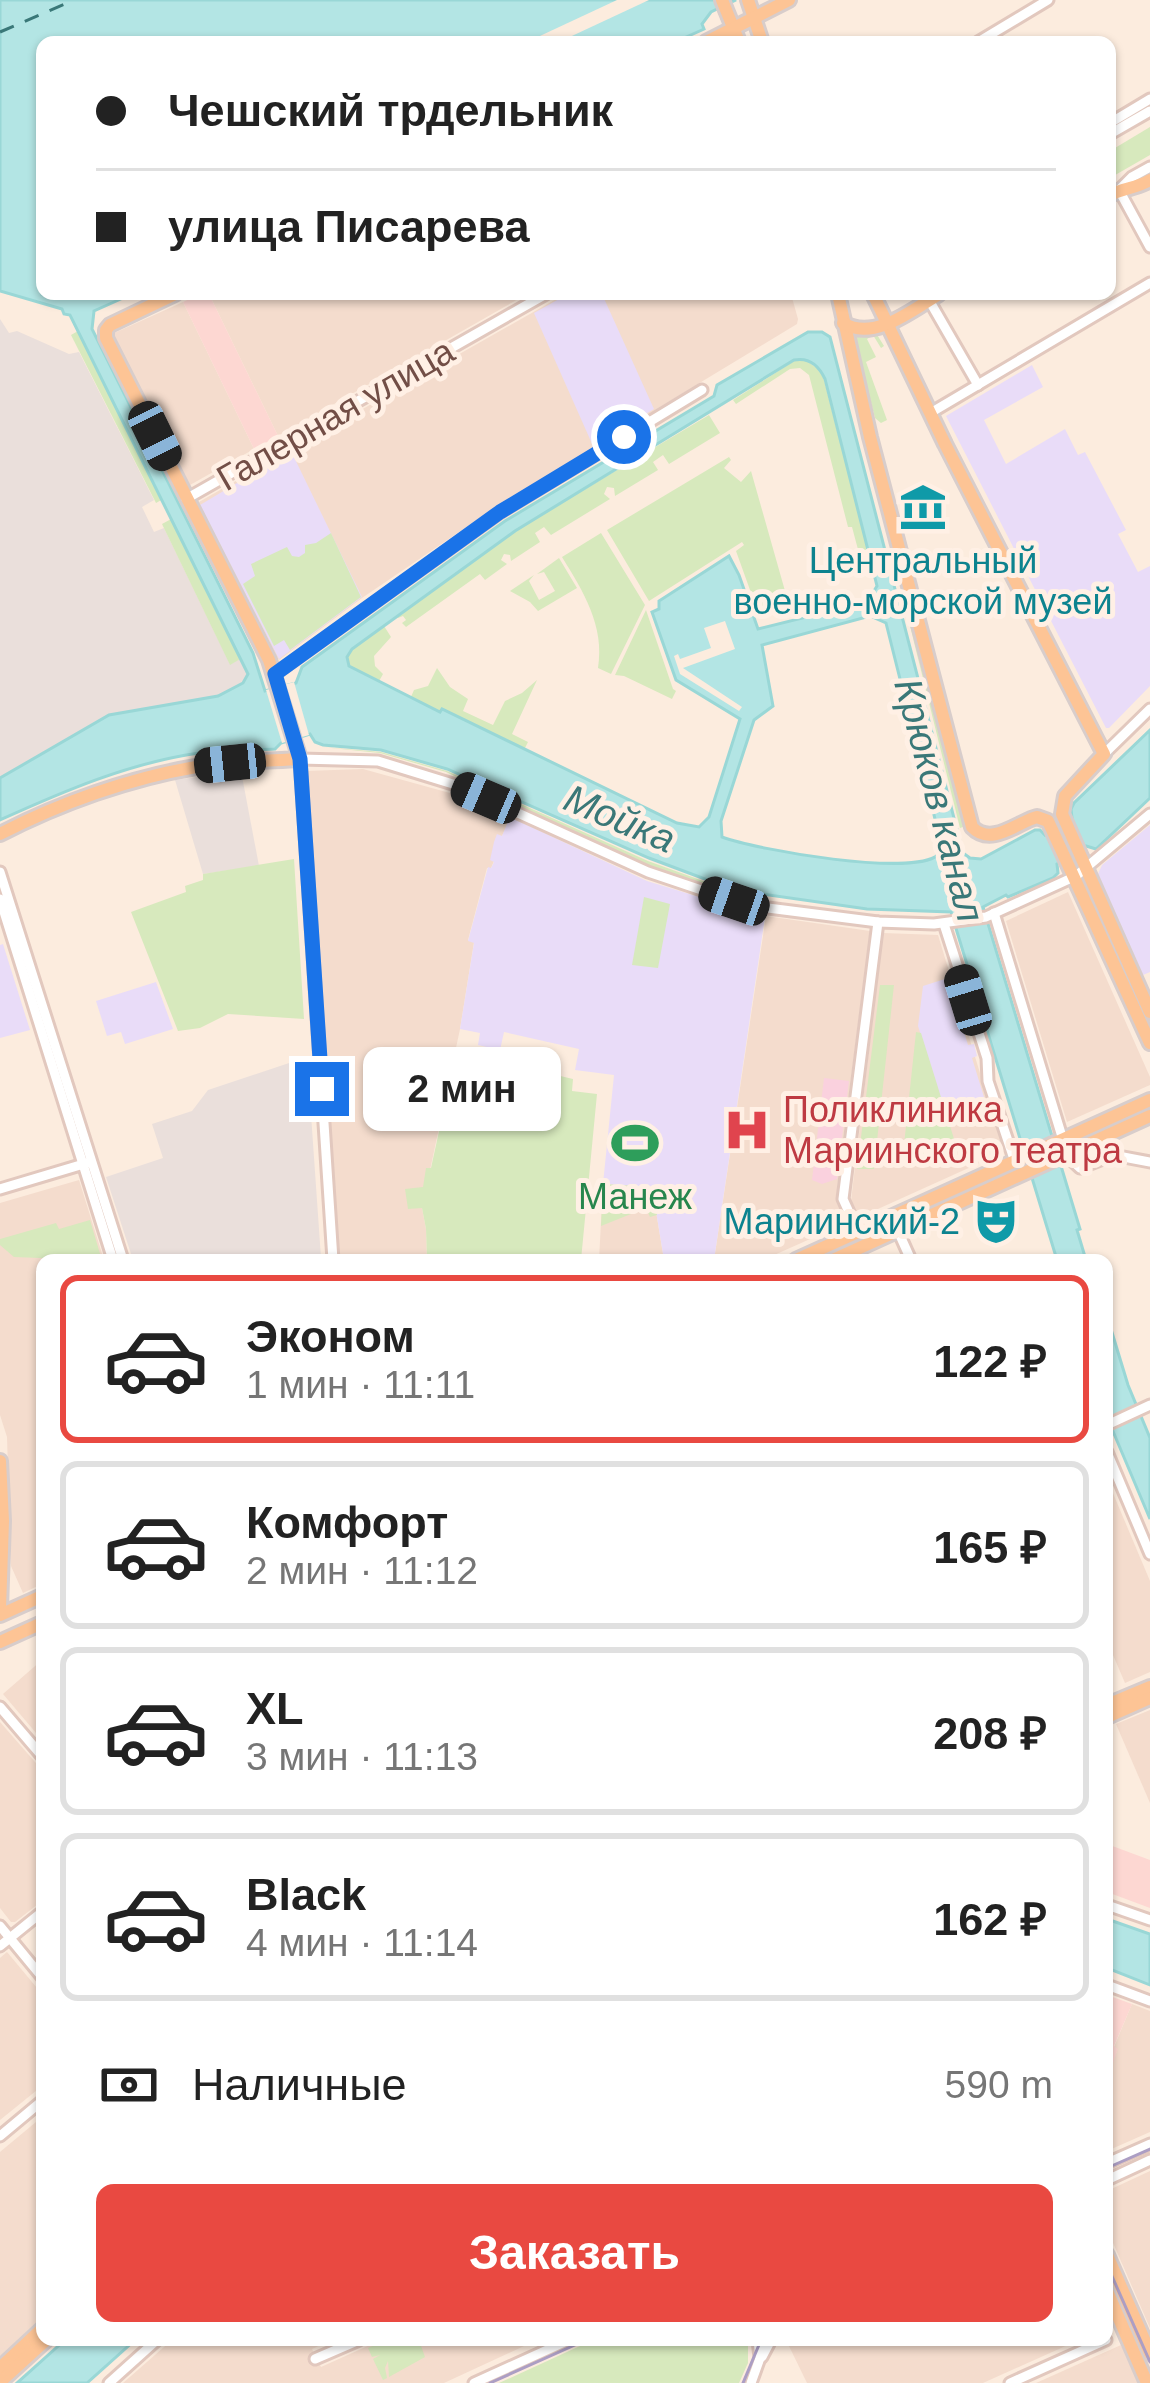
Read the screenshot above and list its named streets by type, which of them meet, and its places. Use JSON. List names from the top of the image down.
{
  "streets": {
    "street": ["Галерная улица"]
  },
  "water": ["Крюков канал", "Мойка"],
  "places": {
    "museum": ["Центральный военно-морской музей"],
    "hospital": ["Поликлиника Мариинского театра"],
    "sports": ["Манеж"],
    "theatre": ["Мариинский-2"]
  },
  "page": {
    "banner": ["Чешский трдельник", "улица Писарева"],
    "bubble": "2 мин",
    "list": [
      {
        "name": "Эконом",
        "note": "1 мин · 11:11",
        "value": "122 ₽"
      },
      {
        "name": "Комфорт",
        "note": "2 мин · 11:12",
        "value": "165 ₽"
      },
      {
        "name": "XL",
        "note": "3 мин · 11:13",
        "value": "208 ₽"
      },
      {
        "name": "Black",
        "note": "4 мин · 11:14",
        "value": "162 ₽"
      }
    ],
    "pay": ["Наличные", "590 m"],
    "buttons": "Заказать"
  }
}
